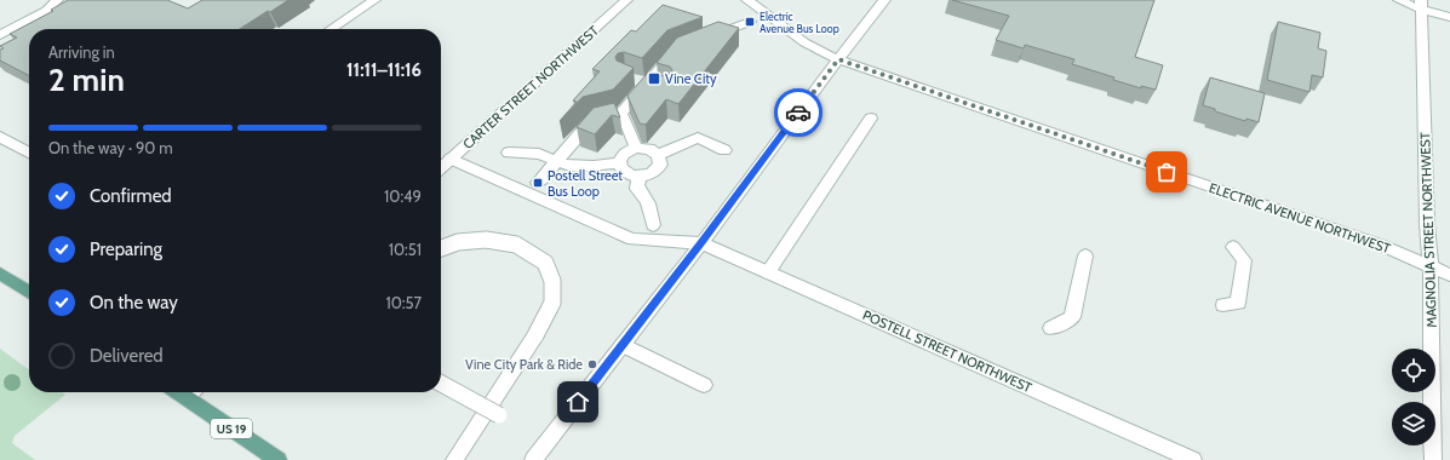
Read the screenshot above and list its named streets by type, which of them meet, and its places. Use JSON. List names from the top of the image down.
{
  "streets": {
    "main road": ["US 19"],
    "street": [
      "CARTER STREET NORTHWEST",
      "ELECTRIC AVENUE NORTHWEST",
      "MAGNOLIA STREET NORTHWEST",
      "POSTELL STREET NORTHWEST"
    ]
  },
  "crossings": [
    ["ELECTRIC AVENUE NORTHWEST", "MAGNOLIA STREET NORTHWEST"]
  ],
  "places": {
    "transit": ["Electric Avenue Bus Loop", "Vine City", "Postell Street Bus Loop"],
    "other": ["Vine City Park & Ride"]
  },
  "page": {
    "heading": ["2 min", "Arriving in", "11:11–11:16"],
    "bar": "On the way · 90 m",
    "list": [
      ["Confirmed", "10:49"],
      ["Preparing", "10:51"],
      ["On the way", "10:57"],
      "Delivered"
    ]
  }
}
